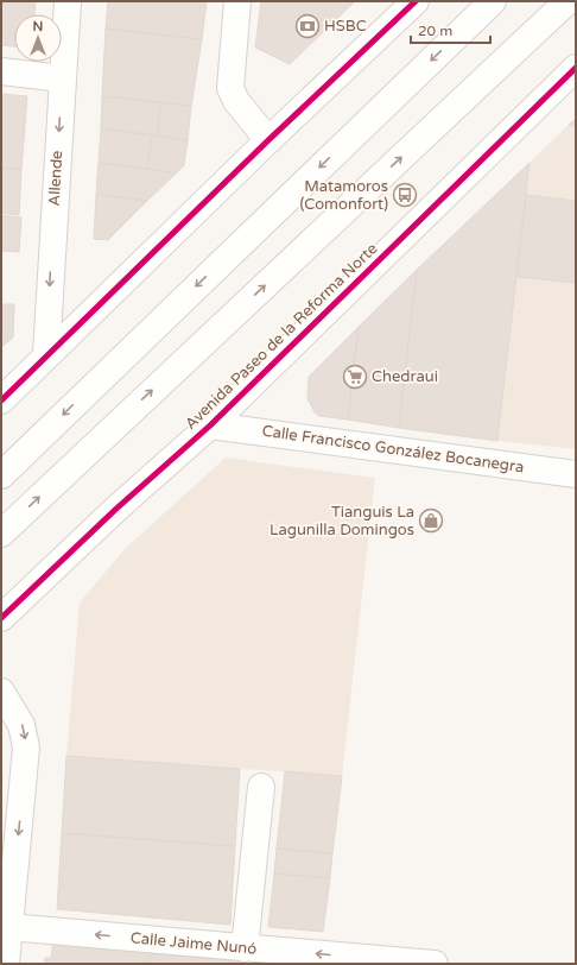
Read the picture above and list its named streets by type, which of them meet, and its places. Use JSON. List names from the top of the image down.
{
  "streets": {
    "street": [
      "Allende",
      "Avenida Paseo de la Reforma Norte",
      "Calle Francisco González Bocanegra",
      "Calle Jaime Nunó"
    ]
  },
  "crossings": [
    ["Avenida Paseo de la Reforma Norte", "Calle Francisco González Bocanegra"]
  ],
  "one_way": ["Allende", "Calle Jaime Nunó"],
  "places": {
    "bank": ["HSBC"],
    "bus stop": ["Matamoros (Comonfort)"],
    "supermarket": ["Chedraui"],
    "shop": ["Tianguis La Lagunilla Domingos"]
  },
  "scale_bar": "20 m",
  "north": "top"
}
